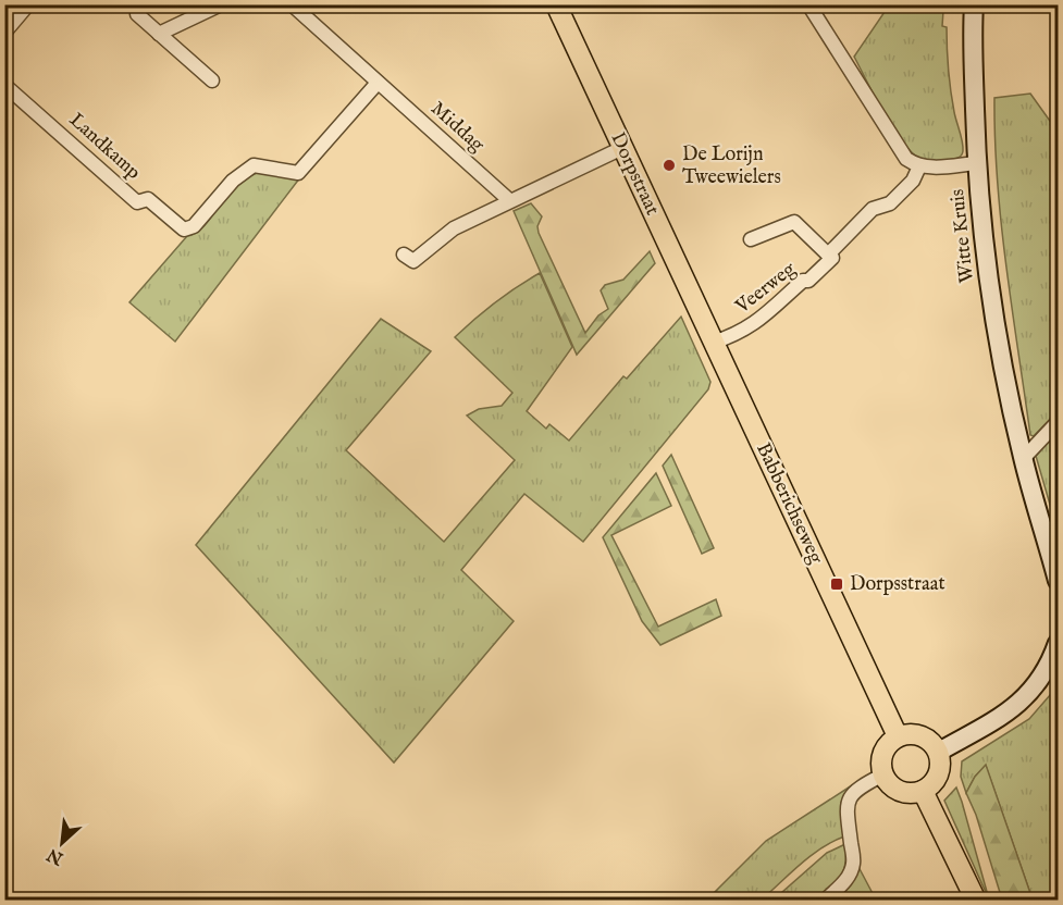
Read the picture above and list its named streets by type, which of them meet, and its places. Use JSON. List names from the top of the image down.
{
  "streets": {
    "main road": ["Dorpstraat", "Witte Kruis", "Babberichseweg"],
    "street": ["Middag", "Landkamp", "Veerweg"]
  },
  "crossings": [
    ["Middag", "Landkamp"],
    ["Dorpstraat", "Veerweg"],
    ["Dorpstraat", "Babberichseweg"],
    ["Veerweg", "Babberichseweg"]
  ],
  "places": {
    "other": ["De Lorijn Tweewielers"],
    "transit": ["Dorpsstraat"]
  },
  "north": "bottom left"
}
